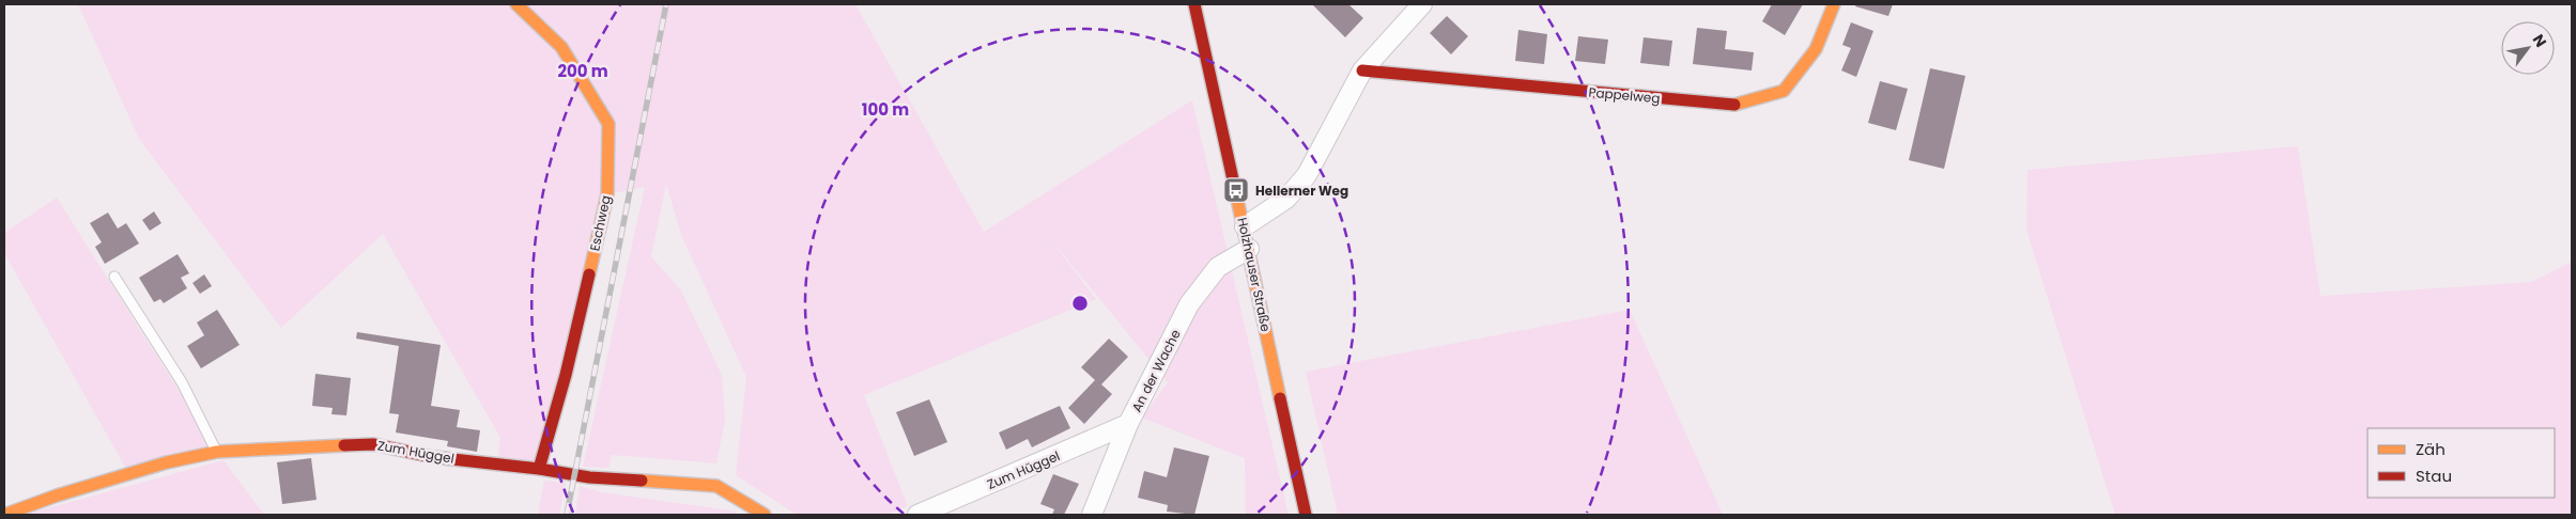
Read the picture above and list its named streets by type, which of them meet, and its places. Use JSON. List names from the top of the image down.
{
  "streets": {
    "street": [
      "Pappelweg",
      "Eschweg",
      "Holzhauser Straße",
      "An der Wache",
      "Zum Hüggel"
    ]
  },
  "crossings": [
    ["Eschweg", "Zum Hüggel"],
    ["Holzhauser Straße", "An der Wache"],
    ["An der Wache", "Zum Hüggel"]
  ],
  "places": {
    "bus stop": ["Hellerner Weg"]
  },
  "legend": ["Zäh", "Stau"],
  "north": "top right",
  "rings": ["200 m", "100 m"]
}
